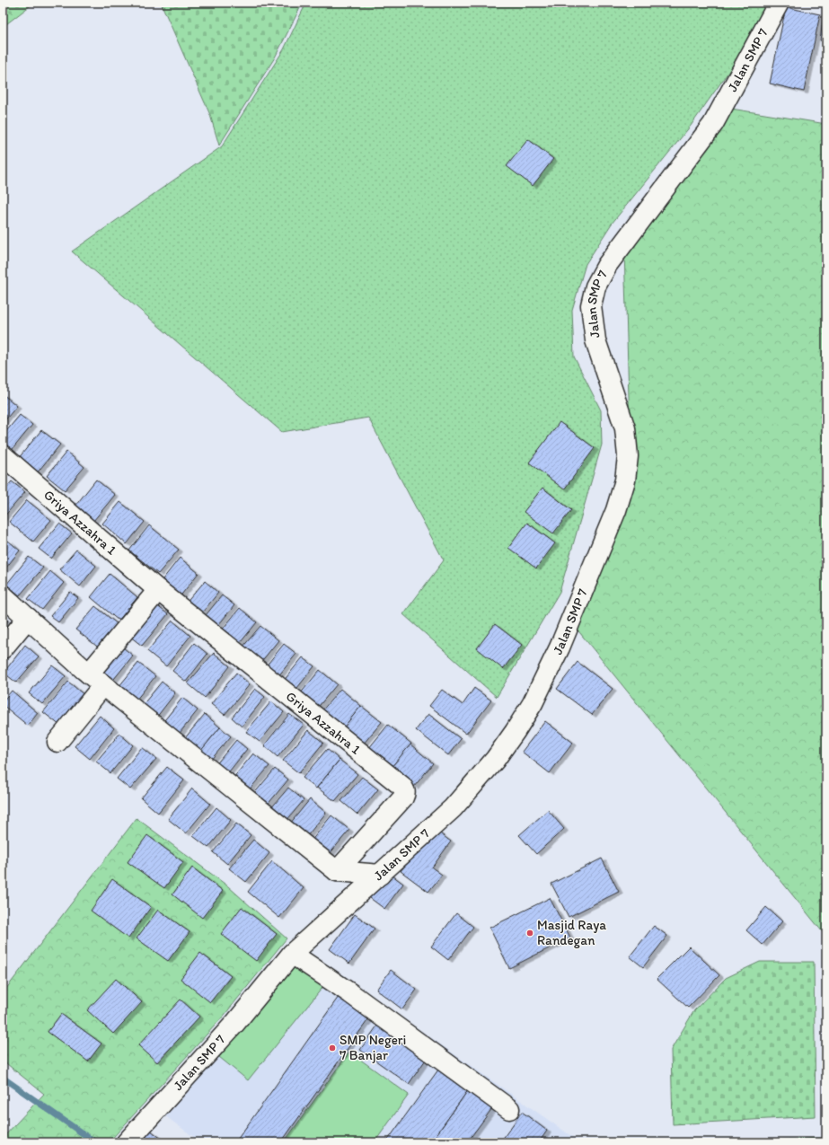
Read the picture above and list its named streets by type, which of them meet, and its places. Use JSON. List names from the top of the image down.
{
  "streets": {
    "street": ["Jalan SMP 7", "Griya Azzahra 1"]
  },
  "places": ["Masjid Raya Randegan", "SMP Negeri 7 Banjar"]
}
